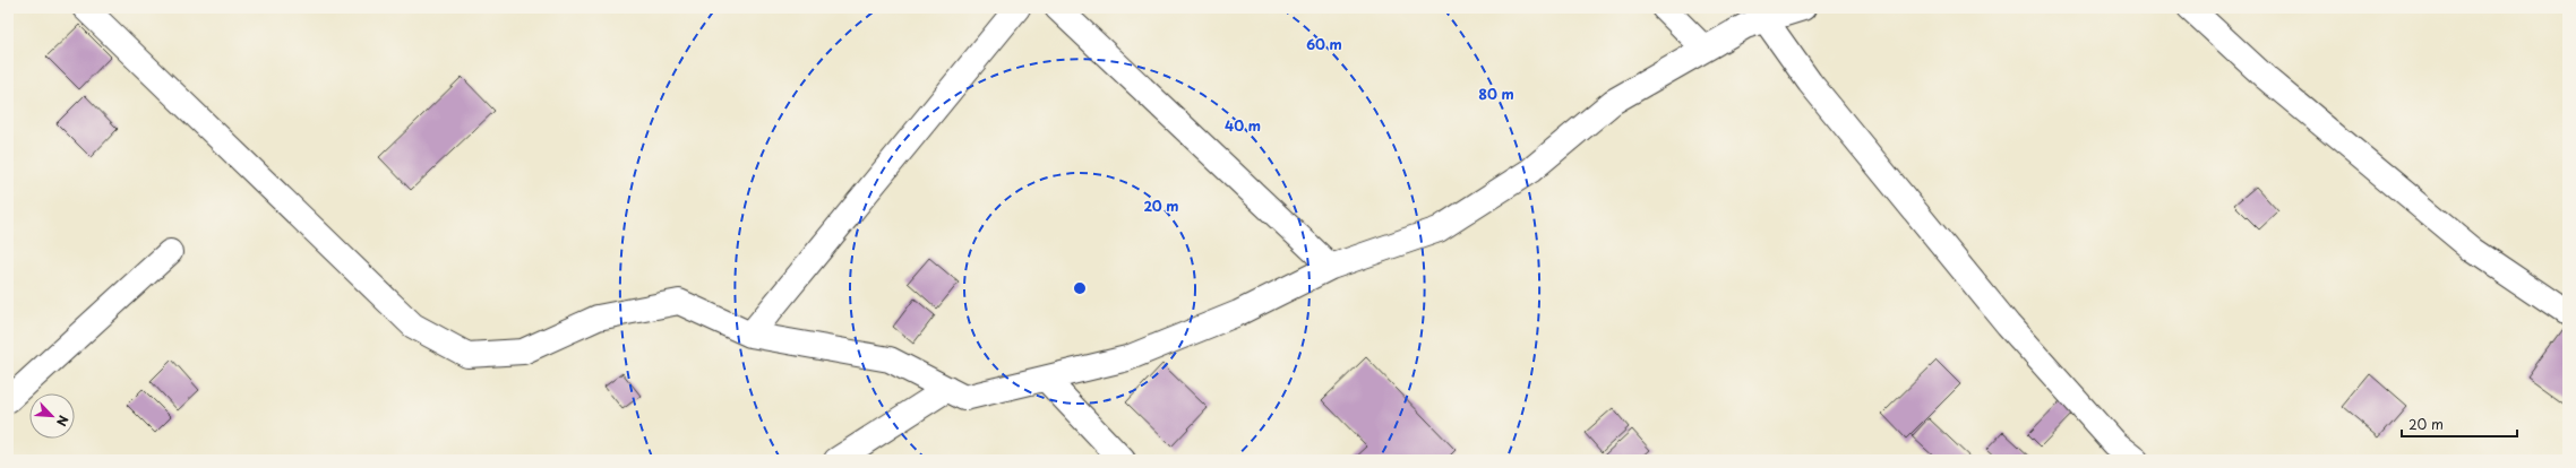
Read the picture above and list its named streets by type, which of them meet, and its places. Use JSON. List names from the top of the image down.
{
  "scale_bar": "20 m",
  "north": "bottom right",
  "rings": [
    "60 m",
    "80 m",
    "40 m",
    "20 m"
  ]
}
